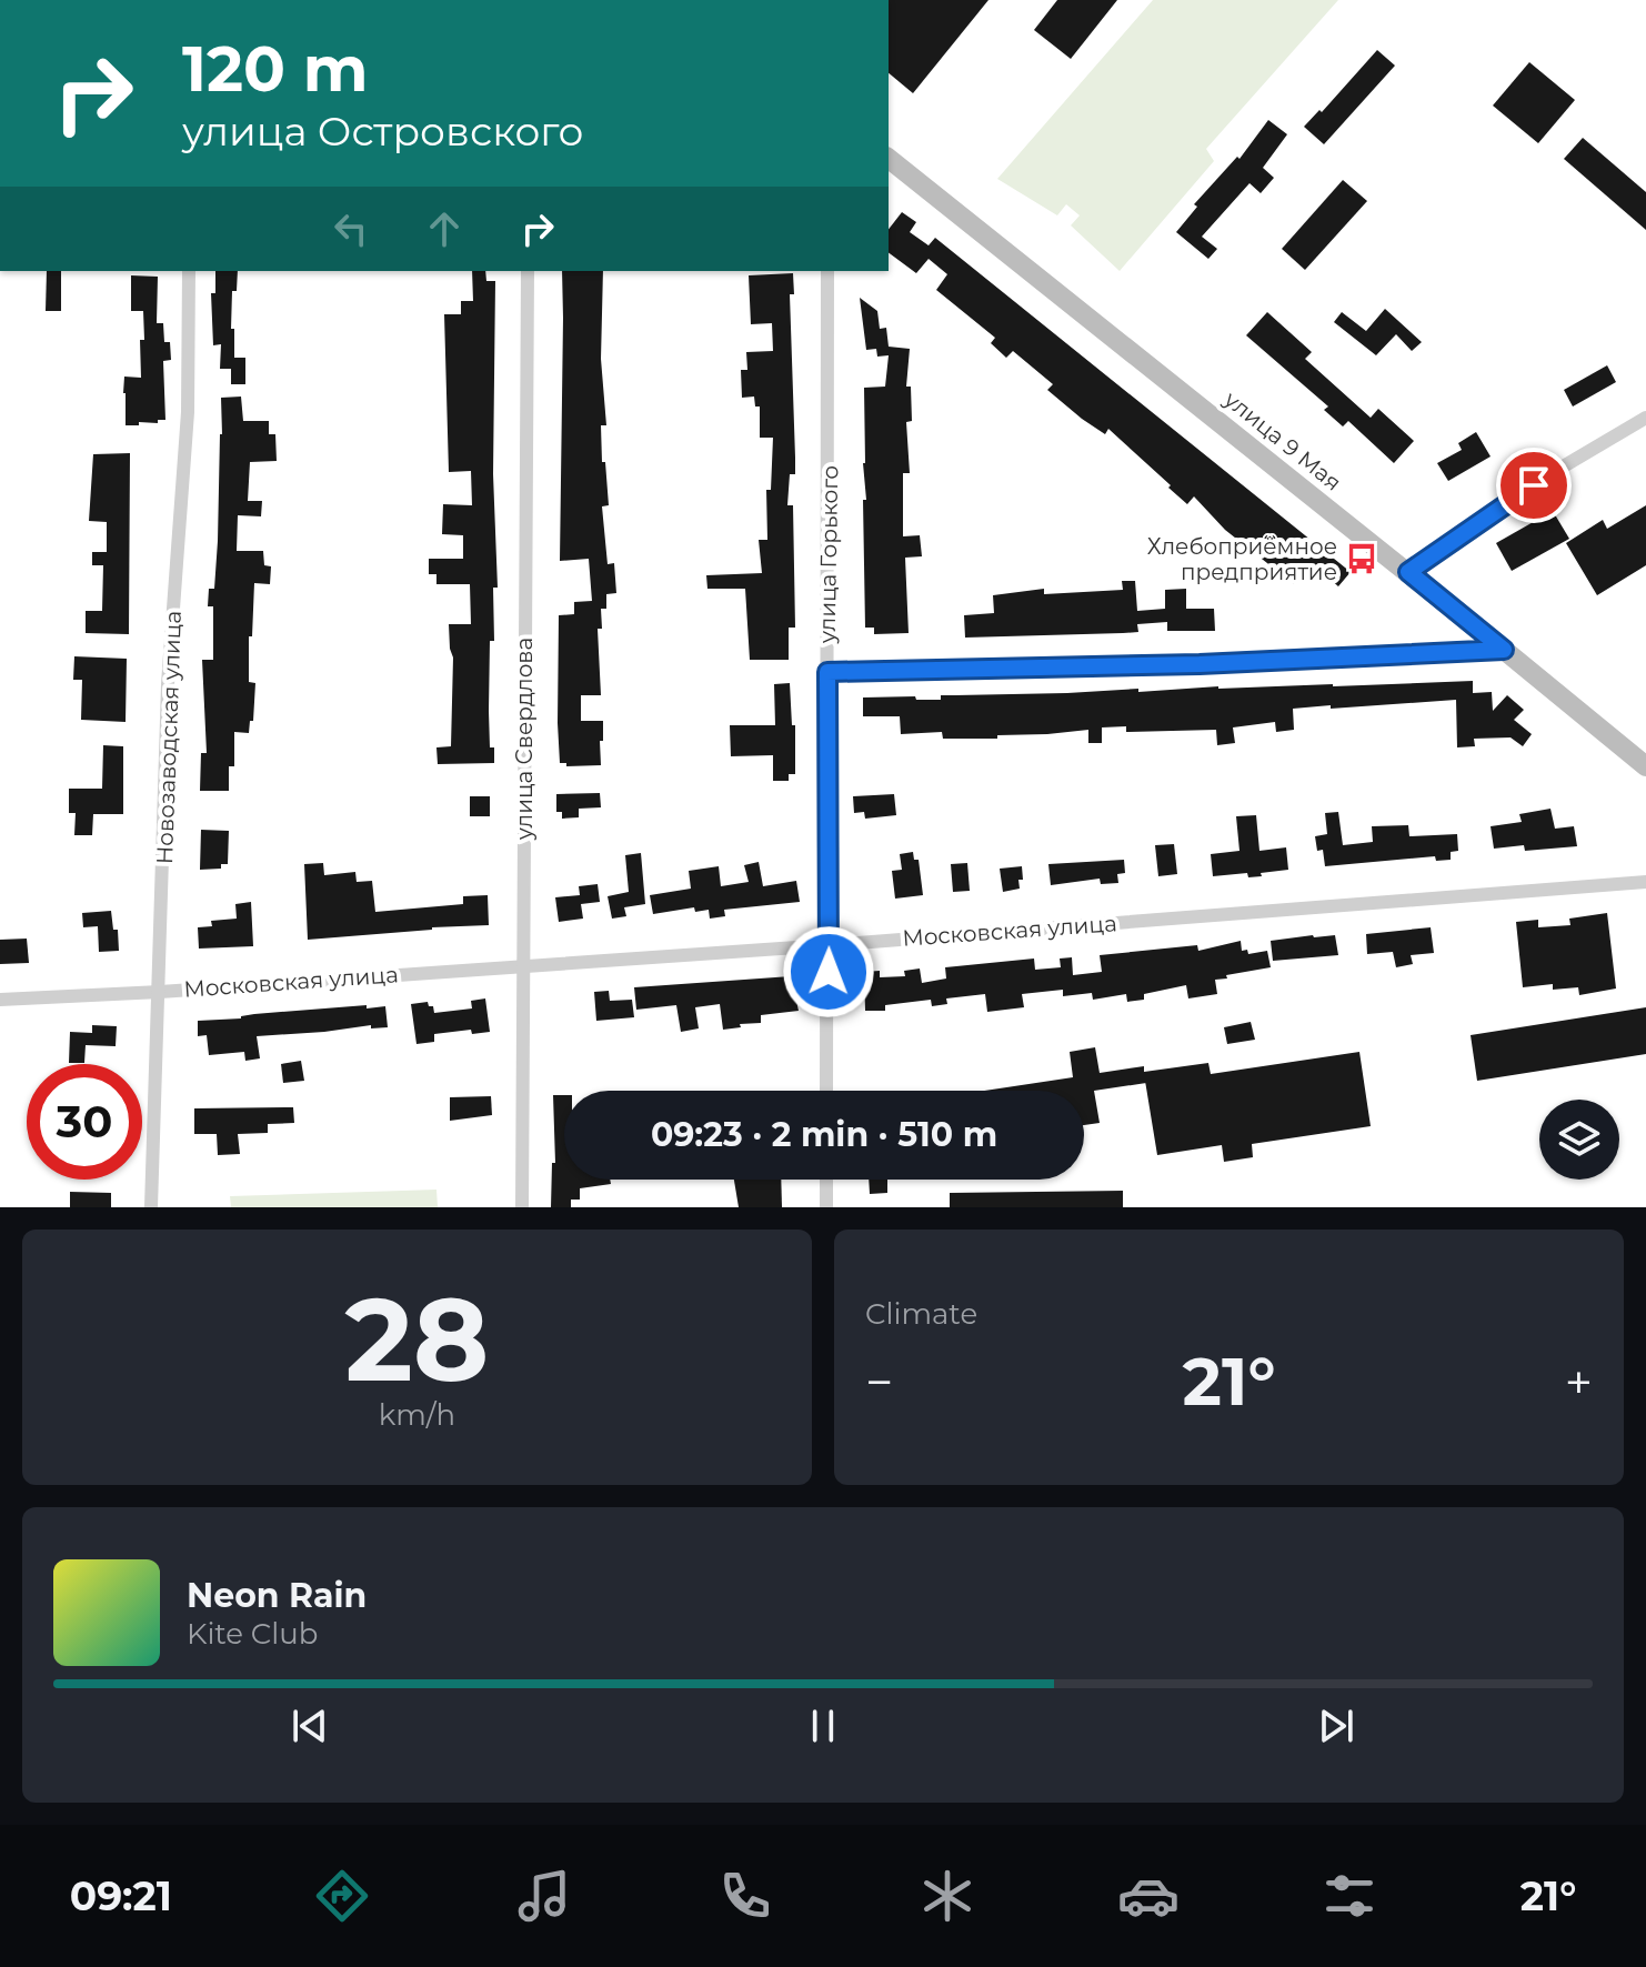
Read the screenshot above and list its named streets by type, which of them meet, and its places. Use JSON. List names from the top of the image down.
{
  "streets": {
    "street": [
      "улица 9 Мая",
      "улица Горького",
      "Новозаводская улица",
      "улица Свердлова",
      "Московская улица"
    ]
  },
  "crossings": [
    ["улица Горького", "Московская улица"],
    ["Новозаводская улица", "Московская улица"],
    ["улица Свердлова", "Московская улица"]
  ],
  "places": {
    "bus stop": ["Хлебоприёмное предприятие"]
  },
  "page": {
    "turn": ["120 m", "улица Островского"],
    "limit": "30",
    "trip": "09:23 · 2 min · 510 m",
    "tile": [
      ["28", "km/h"],
      "Climate"
    ],
    "heat": ["−", "21°", "+"],
    "song": ["Neon Rain", "Kite Club"],
    "tabs": ["09:21", "21°"]
  }
}
